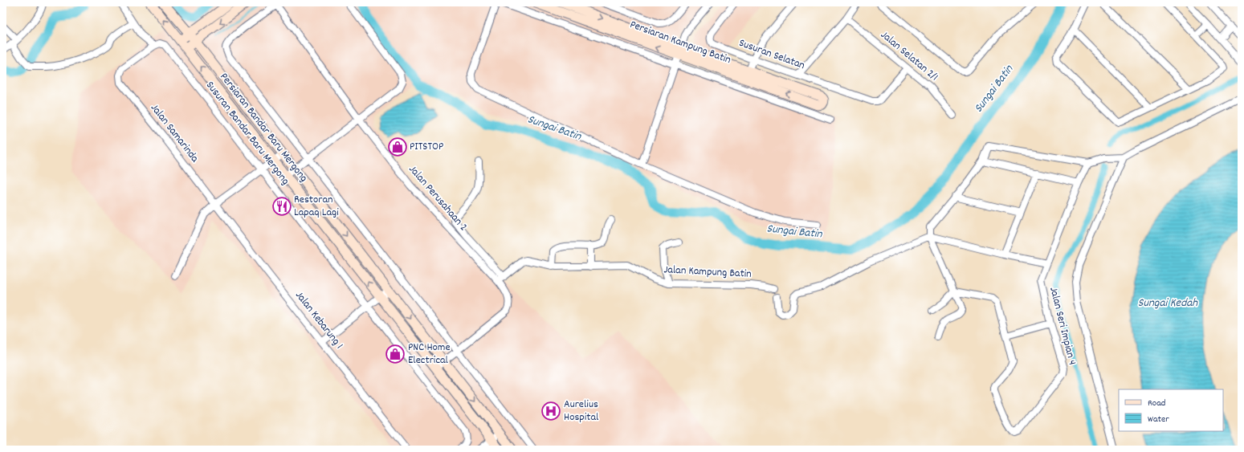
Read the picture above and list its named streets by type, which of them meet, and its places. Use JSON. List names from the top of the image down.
{
  "streets": {
    "street": [
      "Persiaran Kampung Batin",
      "Susuran Selatan",
      "Jalan Selatan 2/1",
      "Persiaran Bandar Baru Mergong",
      "Jalan Samarinda",
      "Susuran Bandar Baru Mergong",
      "Jalan Perusahaan 2",
      "Jalan Kampung Batin",
      "Jalan Kebarung 1",
      "Jalan Seri Impian 4"
    ]
  },
  "crossings": [
    ["Susuran Selatan", "Jalan Selatan 2/1"],
    ["Persiaran Bandar Baru Mergong", "Jalan Perusahaan 2"],
    ["Jalan Samarinda", "Susuran Bandar Baru Mergong"],
    ["Jalan Samarinda", "Jalan Kebarung 1"],
    ["Jalan Perusahaan 2", "Jalan Kampung Batin"]
  ],
  "water": ["Sungai Batin", "Sungai Kedah"],
  "places": {
    "shop": ["PITSTOP", "PNC Home Electrical"],
    "restaurant": ["Restoran Lapaq Lagi"],
    "hospital": ["Aurelius Hospital"]
  },
  "legend": ["Road", "Water"]
}
